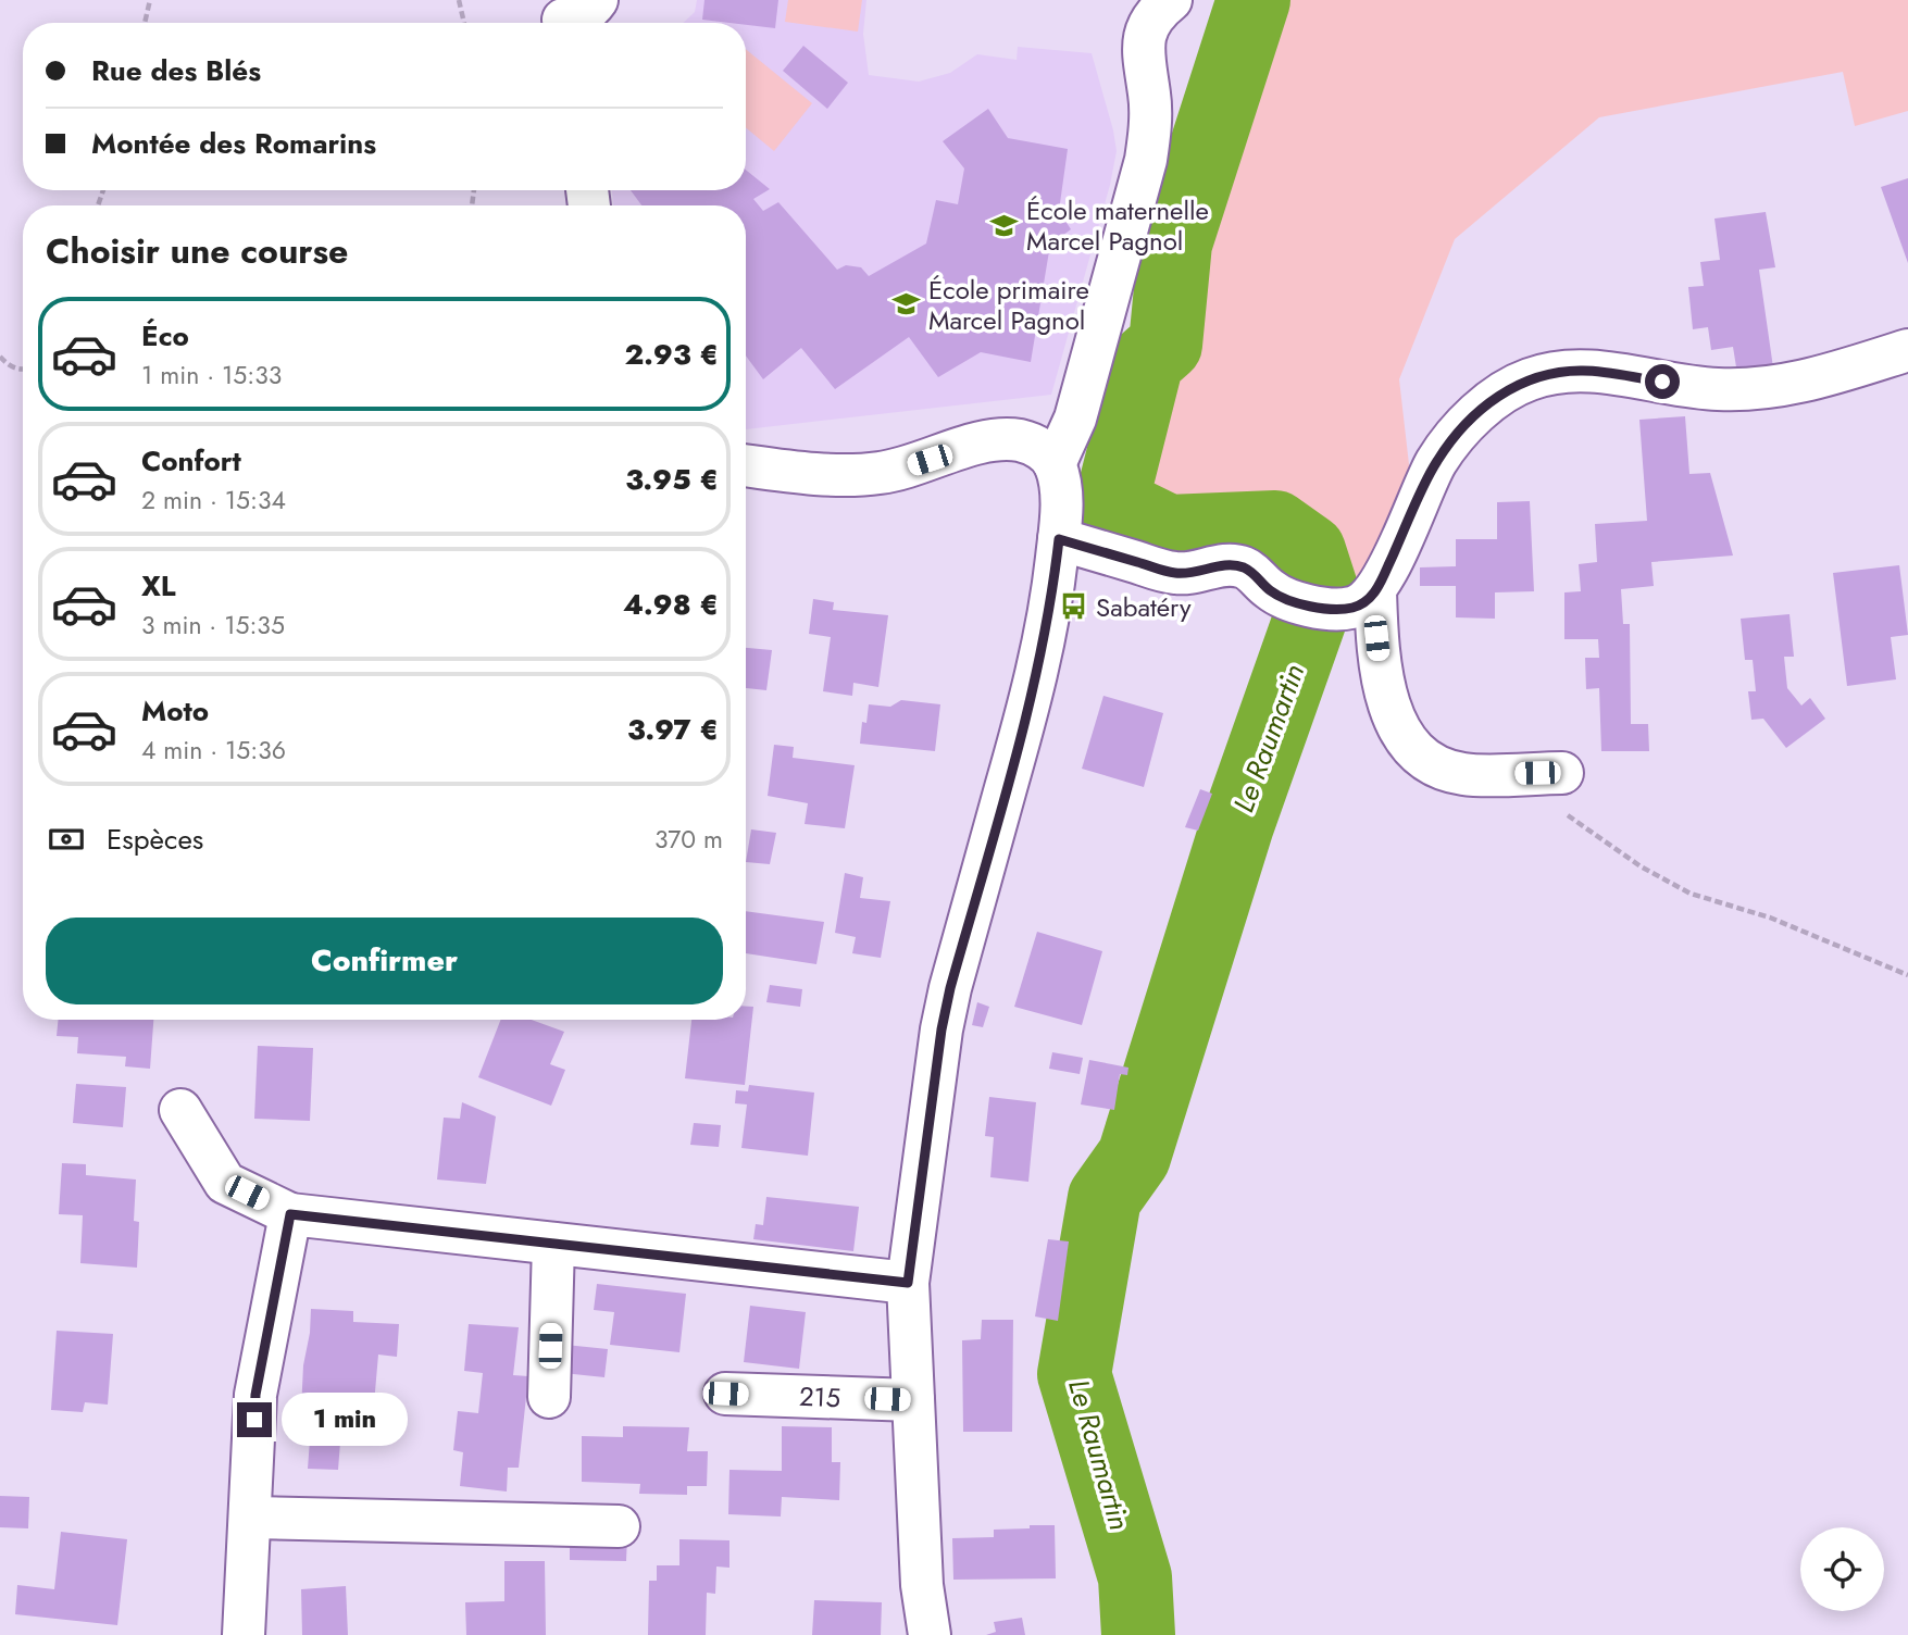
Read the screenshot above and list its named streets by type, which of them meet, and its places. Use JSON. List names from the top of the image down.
{
  "streets": {
    "street": ["215"]
  },
  "water": ["Le Raumartin"],
  "places": {
    "school or university": ["École maternelle Marcel Pagnol", "École primaire Marcel Pagnol"],
    "bus stop": ["Sabatéry"]
  },
  "page": {
    "banner": ["Rue des Blés", "Montée des Romarins"],
    "heading": "Choisir une course",
    "list": [
      {
        "name": "Éco",
        "note": "1 min · 15:33",
        "value": "2.93 €"
      },
      {
        "name": "Confort",
        "note": "2 min · 15:34",
        "value": "3.95 €"
      },
      {
        "name": "XL",
        "note": "3 min · 15:35",
        "value": "4.98 €"
      },
      {
        "name": "Moto",
        "note": "4 min · 15:36",
        "value": "3.97 €"
      }
    ],
    "pay": ["Espèces", "370 m"],
    "buttons": "Confirmer",
    "bubble": "1 min"
  }
}
